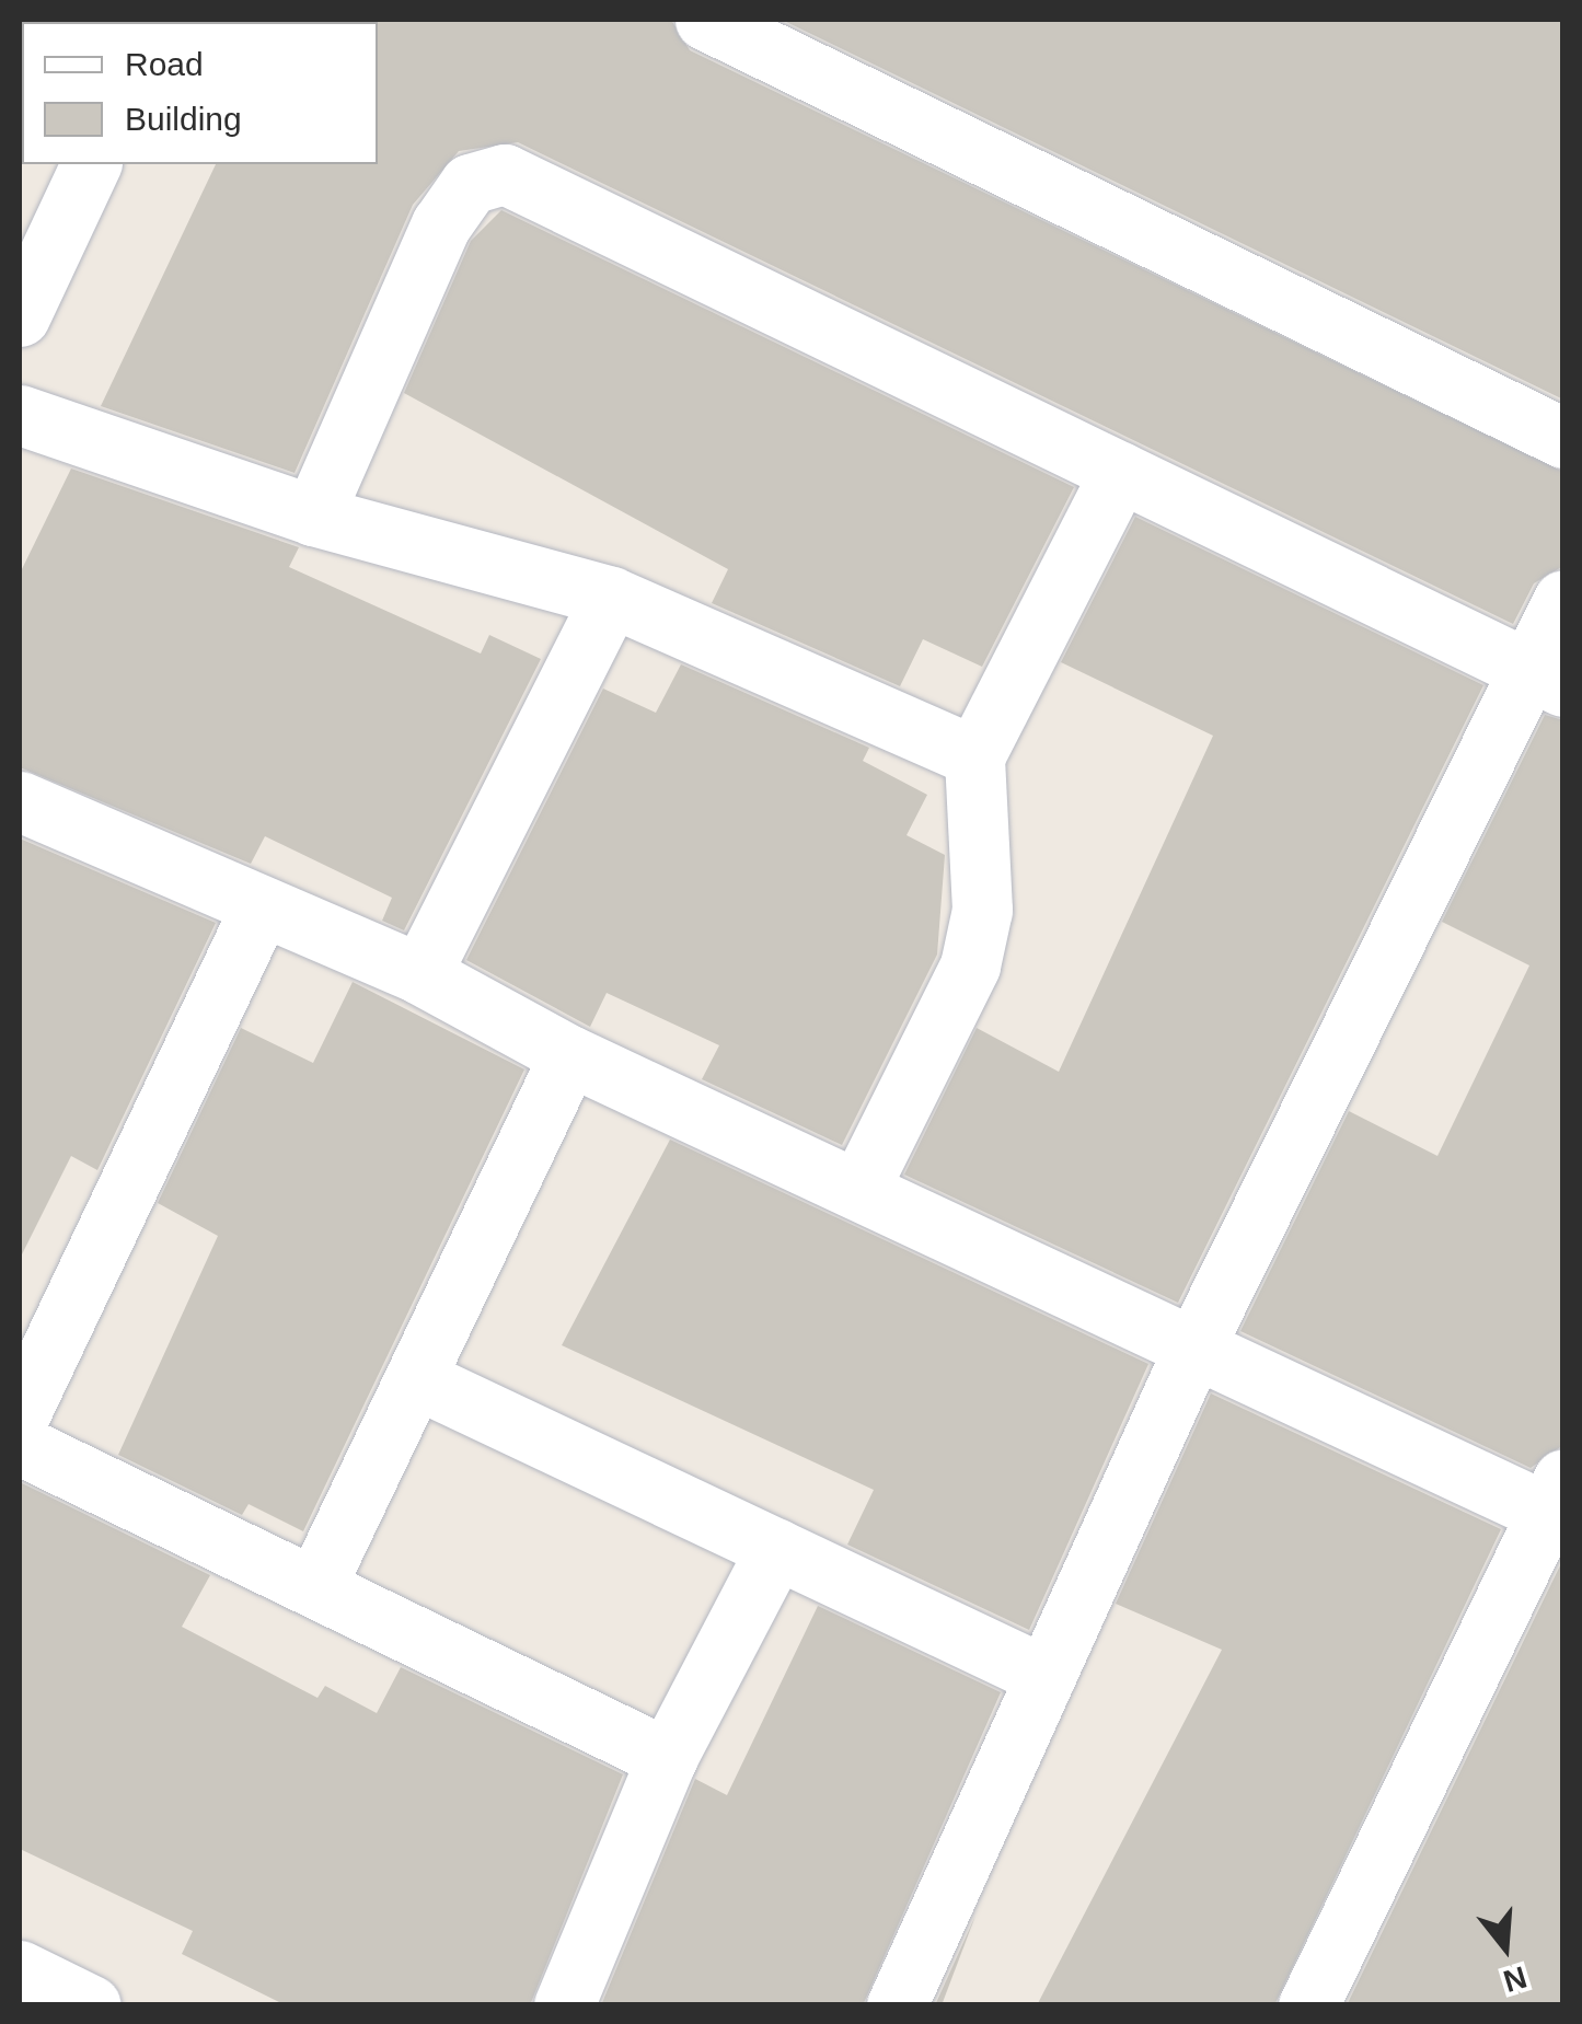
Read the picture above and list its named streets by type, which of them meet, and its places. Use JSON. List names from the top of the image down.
{
  "legend": ["Road", "Building"],
  "north": "bottom"
}
